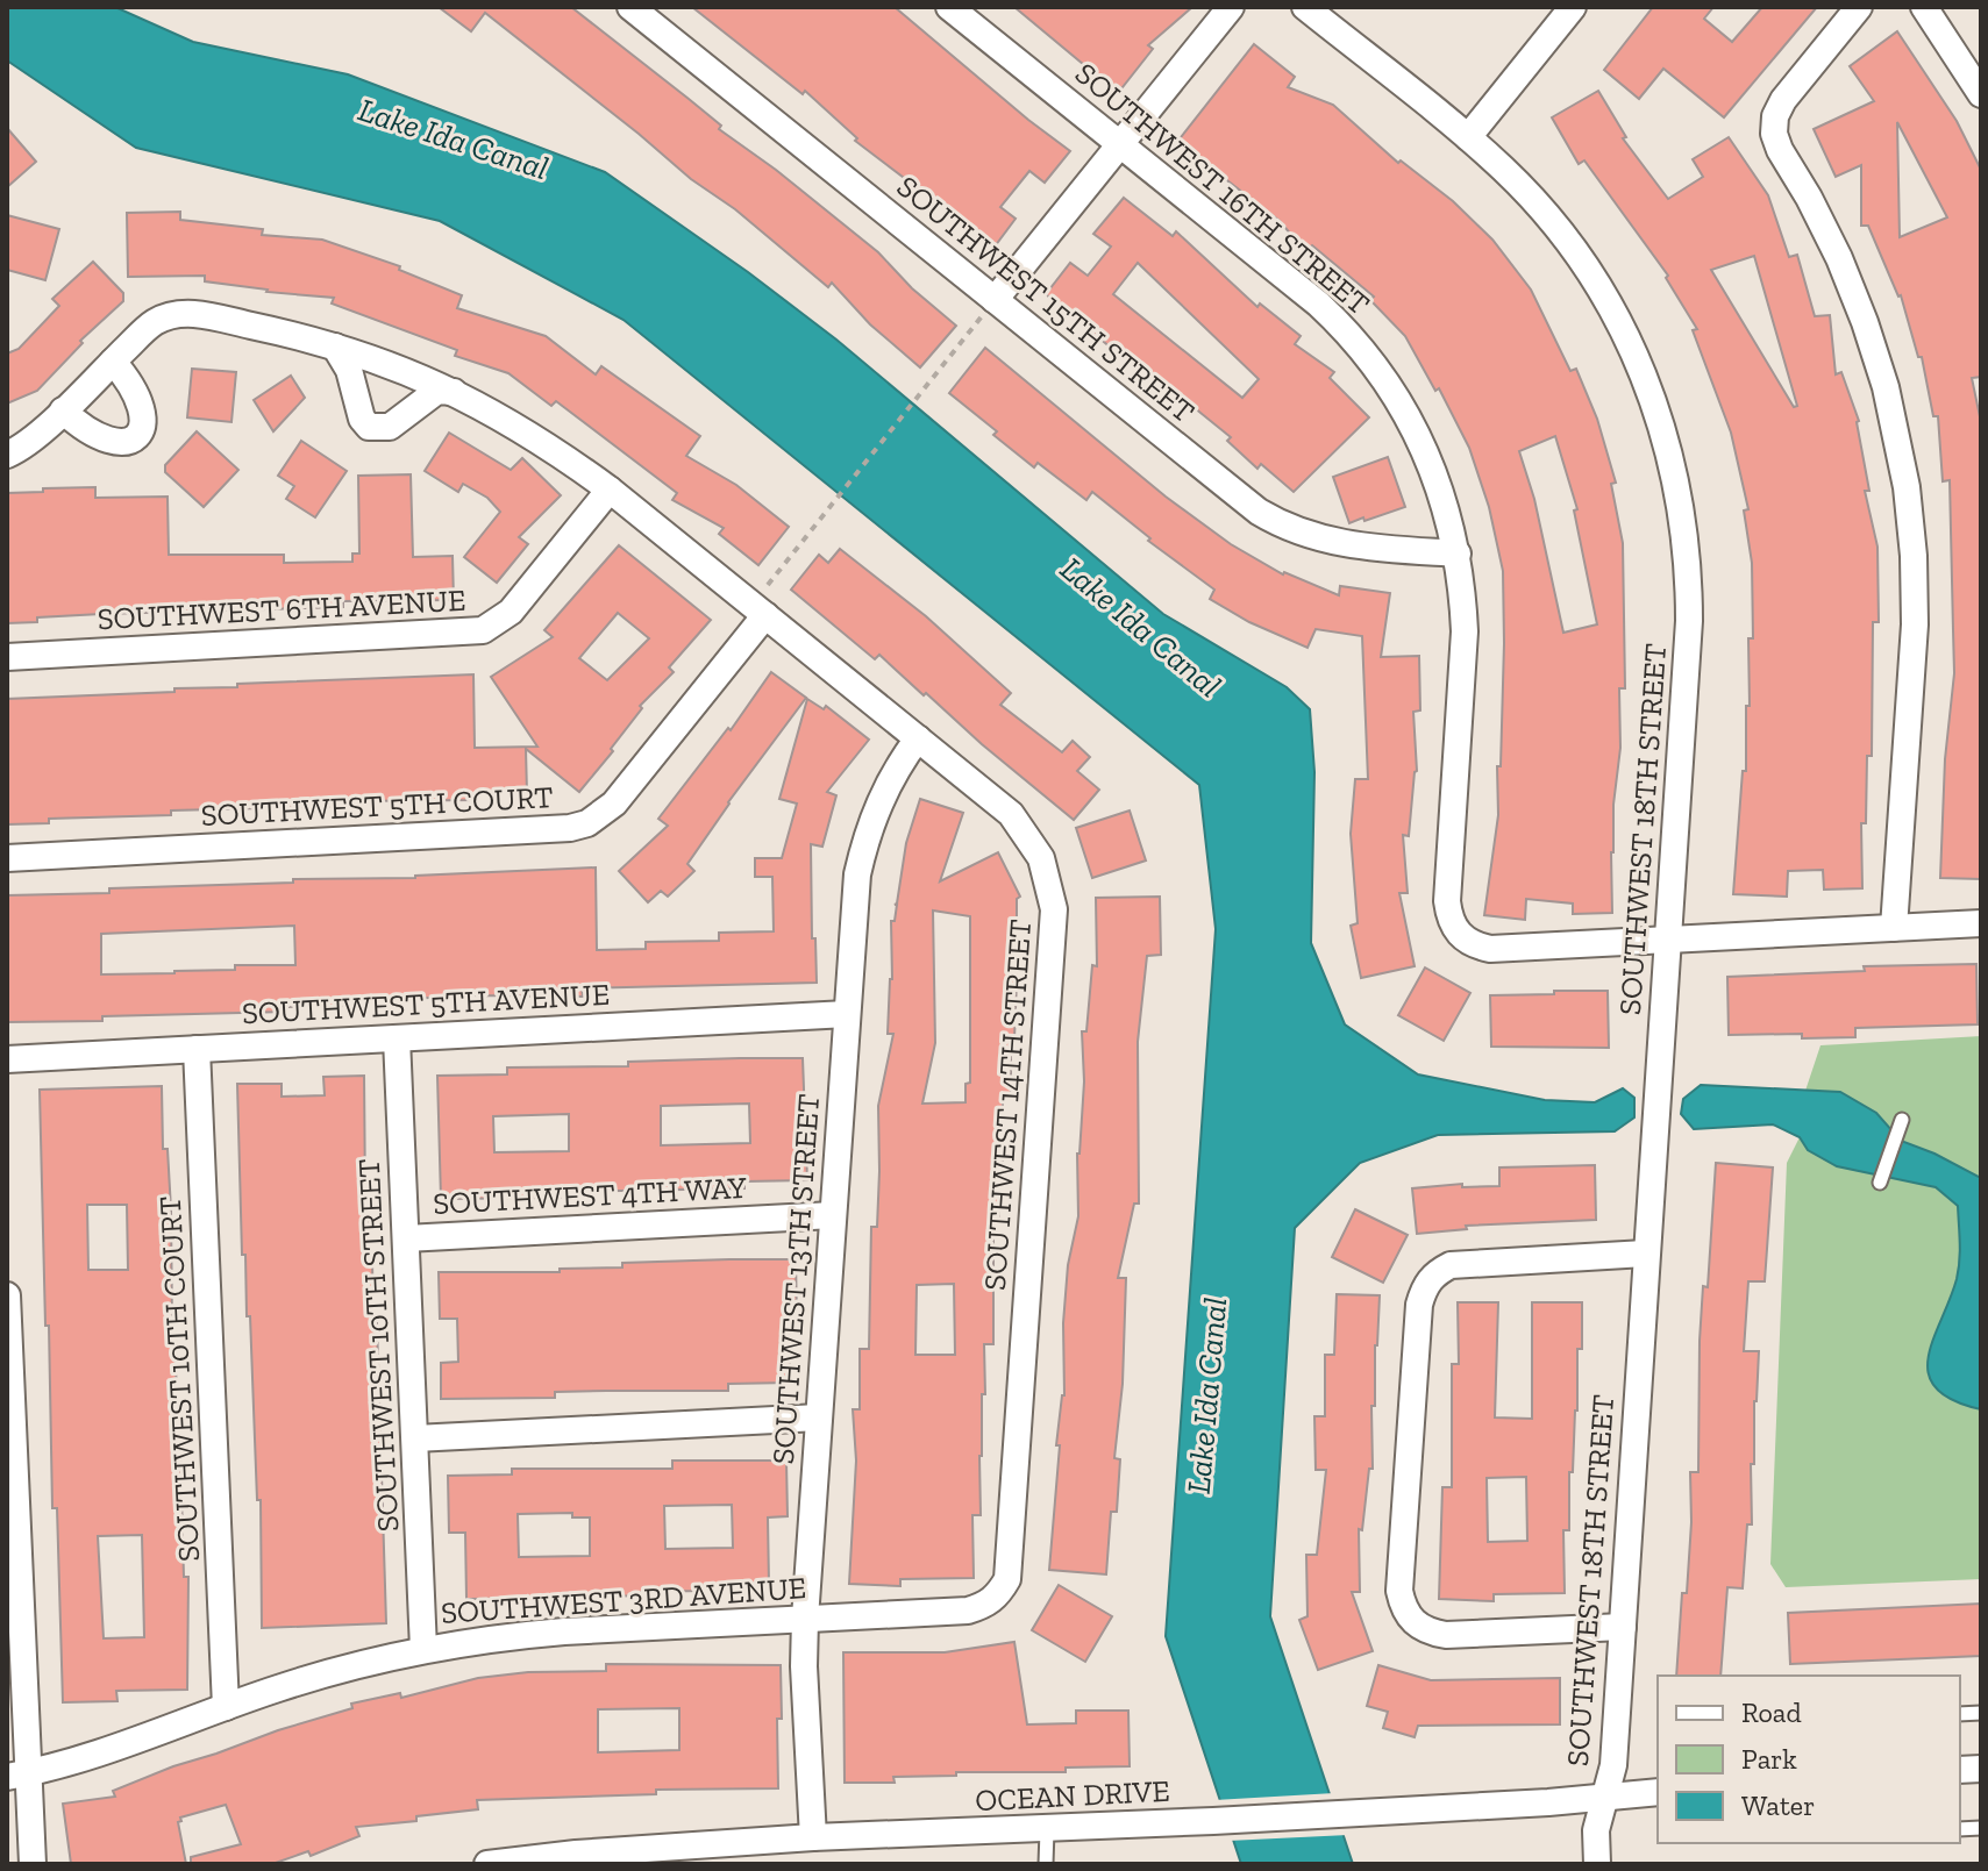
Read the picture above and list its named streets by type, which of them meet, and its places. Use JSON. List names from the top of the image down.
{
  "streets": {
    "street": [
      "SOUTHWEST 16TH STREET",
      "SOUTHWEST 15TH STREET",
      "SOUTHWEST 6TH AVENUE",
      "SOUTHWEST 5TH COURT",
      "SOUTHWEST 18TH STREET",
      "SOUTHWEST 5TH AVENUE",
      "SOUTHWEST 14TH STREET",
      "SOUTHWEST 4TH WAY",
      "SOUTHWEST 13TH STREET",
      "SOUTHWEST 10TH STREET",
      "SOUTHWEST 10TH COURT",
      "SOUTHWEST 3RD AVENUE",
      "OCEAN DRIVE"
    ]
  },
  "crossings": [
    ["SOUTHWEST 16TH STREET", "SOUTHWEST 15TH STREET"],
    ["SOUTHWEST 6TH AVENUE", "SOUTHWEST 14TH STREET"],
    ["SOUTHWEST 5TH COURT", "SOUTHWEST 14TH STREET"],
    ["SOUTHWEST 18TH STREET", "OCEAN DRIVE"],
    ["SOUTHWEST 5TH AVENUE", "SOUTHWEST 13TH STREET"],
    ["SOUTHWEST 5TH AVENUE", "SOUTHWEST 10TH STREET"],
    ["SOUTHWEST 5TH AVENUE", "SOUTHWEST 10TH COURT"],
    ["SOUTHWEST 14TH STREET", "SOUTHWEST 13TH STREET"],
    ["SOUTHWEST 14TH STREET", "SOUTHWEST 3RD AVENUE"],
    ["SOUTHWEST 4TH WAY", "SOUTHWEST 13TH STREET"],
    ["SOUTHWEST 4TH WAY", "SOUTHWEST 10TH STREET"],
    ["SOUTHWEST 13TH STREET", "SOUTHWEST 3RD AVENUE"],
    ["SOUTHWEST 13TH STREET", "OCEAN DRIVE"],
    ["SOUTHWEST 10TH STREET", "SOUTHWEST 3RD AVENUE"],
    ["SOUTHWEST 10TH COURT", "SOUTHWEST 3RD AVENUE"]
  ],
  "water": ["Lake Ida Canal"],
  "legend": ["Road", "Park", "Water"]
}
